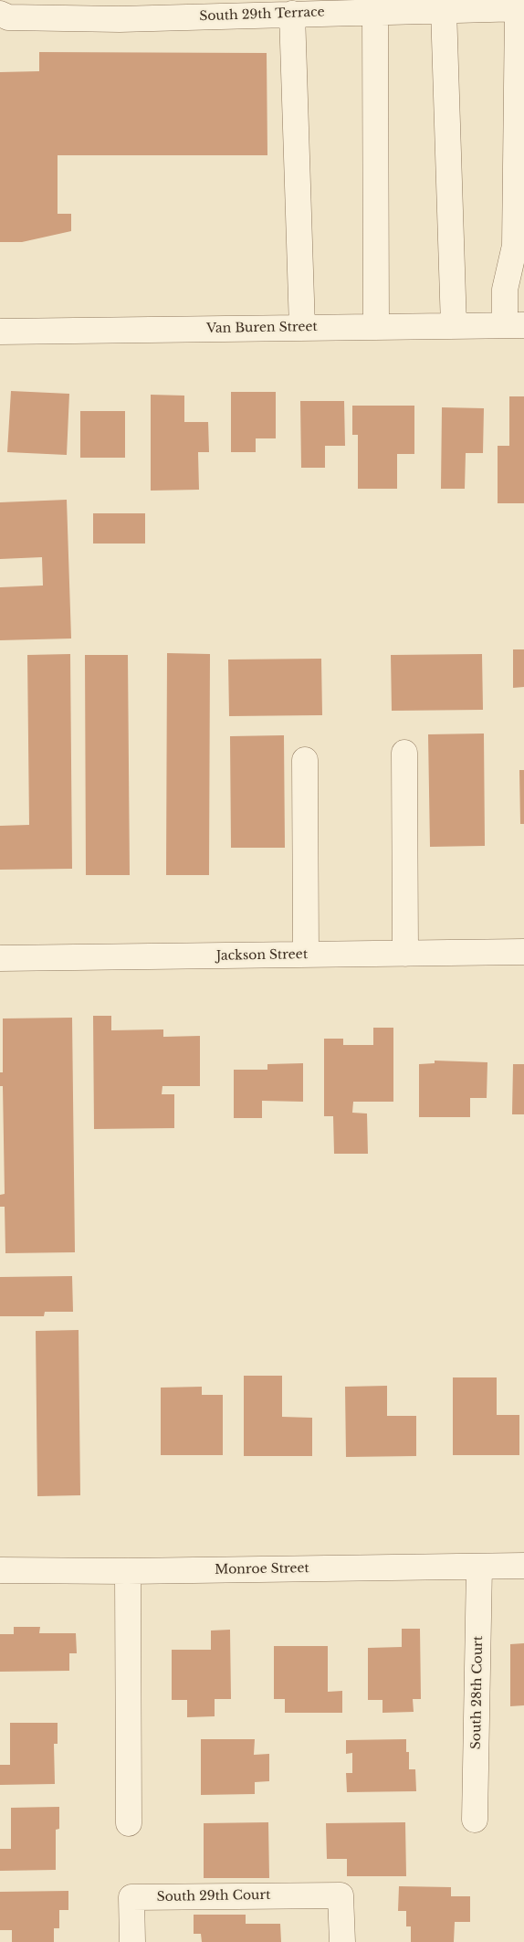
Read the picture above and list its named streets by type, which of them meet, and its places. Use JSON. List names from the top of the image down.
{
  "streets": {
    "street": [
      "South 29th Terrace",
      "Van Buren Street",
      "Jackson Street",
      "Monroe Street",
      "South 28th Court",
      "South 29th Court"
    ]
  },
  "crossings": [
    ["Monroe Street", "South 28th Court"]
  ]
}
